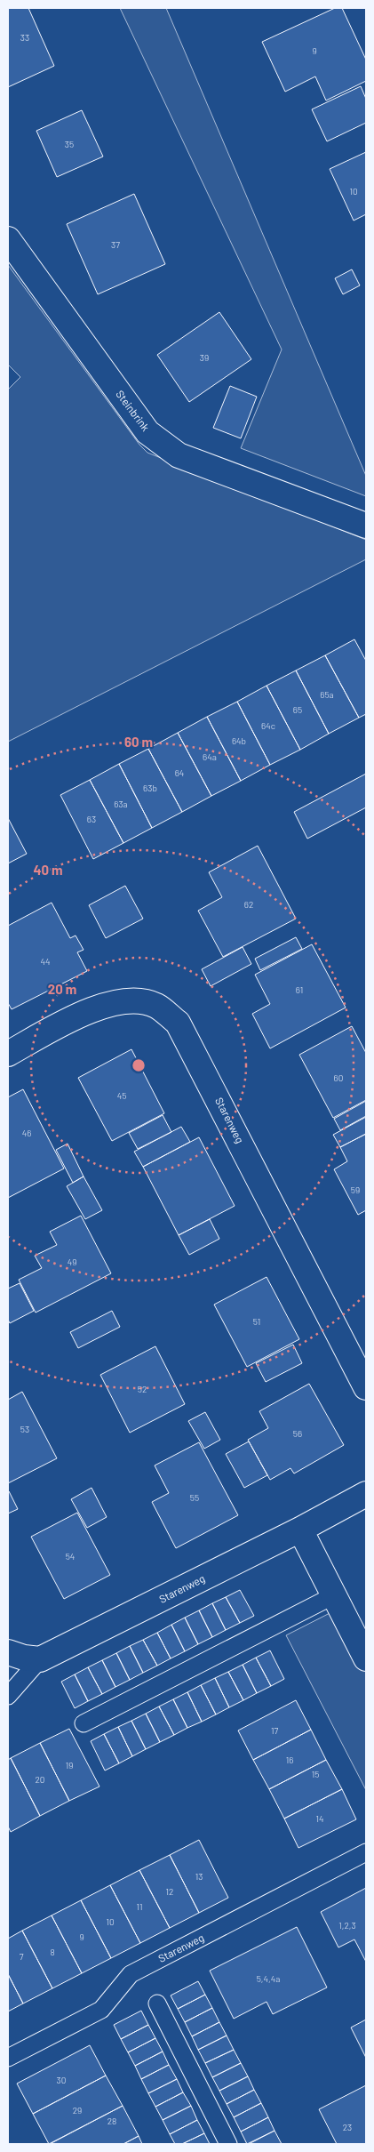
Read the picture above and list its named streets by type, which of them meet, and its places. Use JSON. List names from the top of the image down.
{
  "streets": {
    "street": ["Steinbrink", "Starenweg"]
  },
  "house_numbers": [
    "33",
    "9",
    "35",
    "10",
    "37",
    "39",
    "65a",
    "65",
    "64c",
    "64b",
    "64a",
    "64",
    "63b",
    "63a",
    "63",
    "62",
    "44",
    "61",
    "60",
    "45",
    "46",
    "59",
    "49",
    "51",
    "52",
    "53",
    "56",
    "55",
    "54",
    "17",
    "16",
    "19",
    "15",
    "20",
    "14",
    "13",
    "12",
    "11",
    "10",
    "1,2,3",
    "9",
    "8",
    "7",
    "5,4,4a",
    "30",
    "29",
    "28",
    "23"
  ],
  "rings": ["60 m", "40 m", "20 m"]
}
